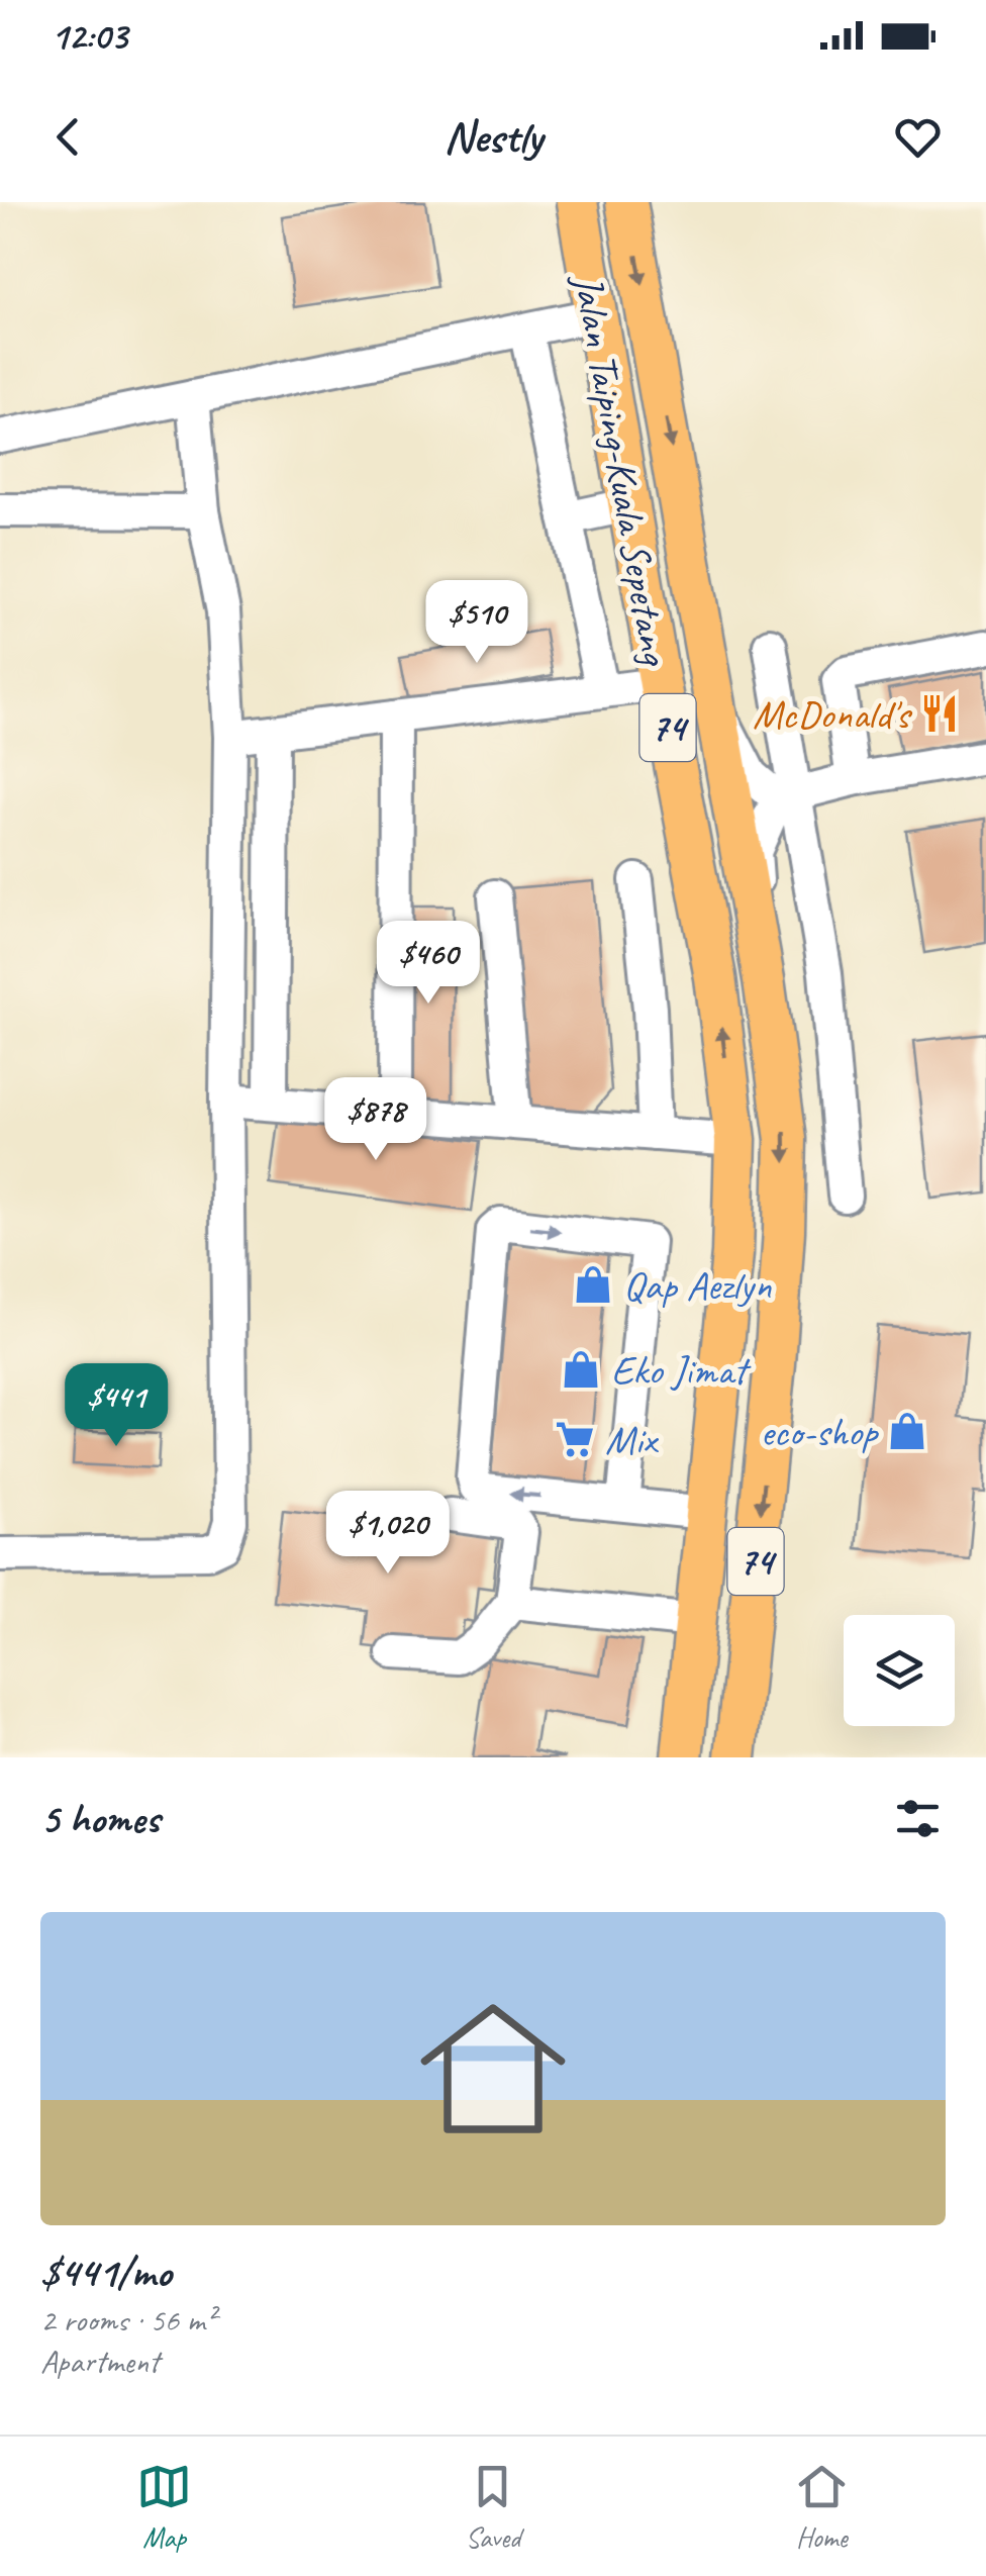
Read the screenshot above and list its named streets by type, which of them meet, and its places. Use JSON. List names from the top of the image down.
{
  "streets": {
    "main road": ["Jalan Taiping-Kuala Sepetang", "74"]
  },
  "places": {
    "restaurant": ["McDonald's"],
    "shop": ["Qap Aezlyn", "Eko Jimat", "eco-shop"],
    "supermarket": ["Mix"]
  },
  "page": {
    "status": "12:03",
    "header": "Nestly",
    "price": [
      "$510",
      "$460",
      "$878",
      "$441",
      "$1,020"
    ],
    "heading": "5 homes",
    "list": [
      {
        "name": "$441/mo",
        "note": "2 rooms · 56 m² · Apartment"
      }
    ],
    "tabs": ["Map", "Saved", "Home"]
  }
}
